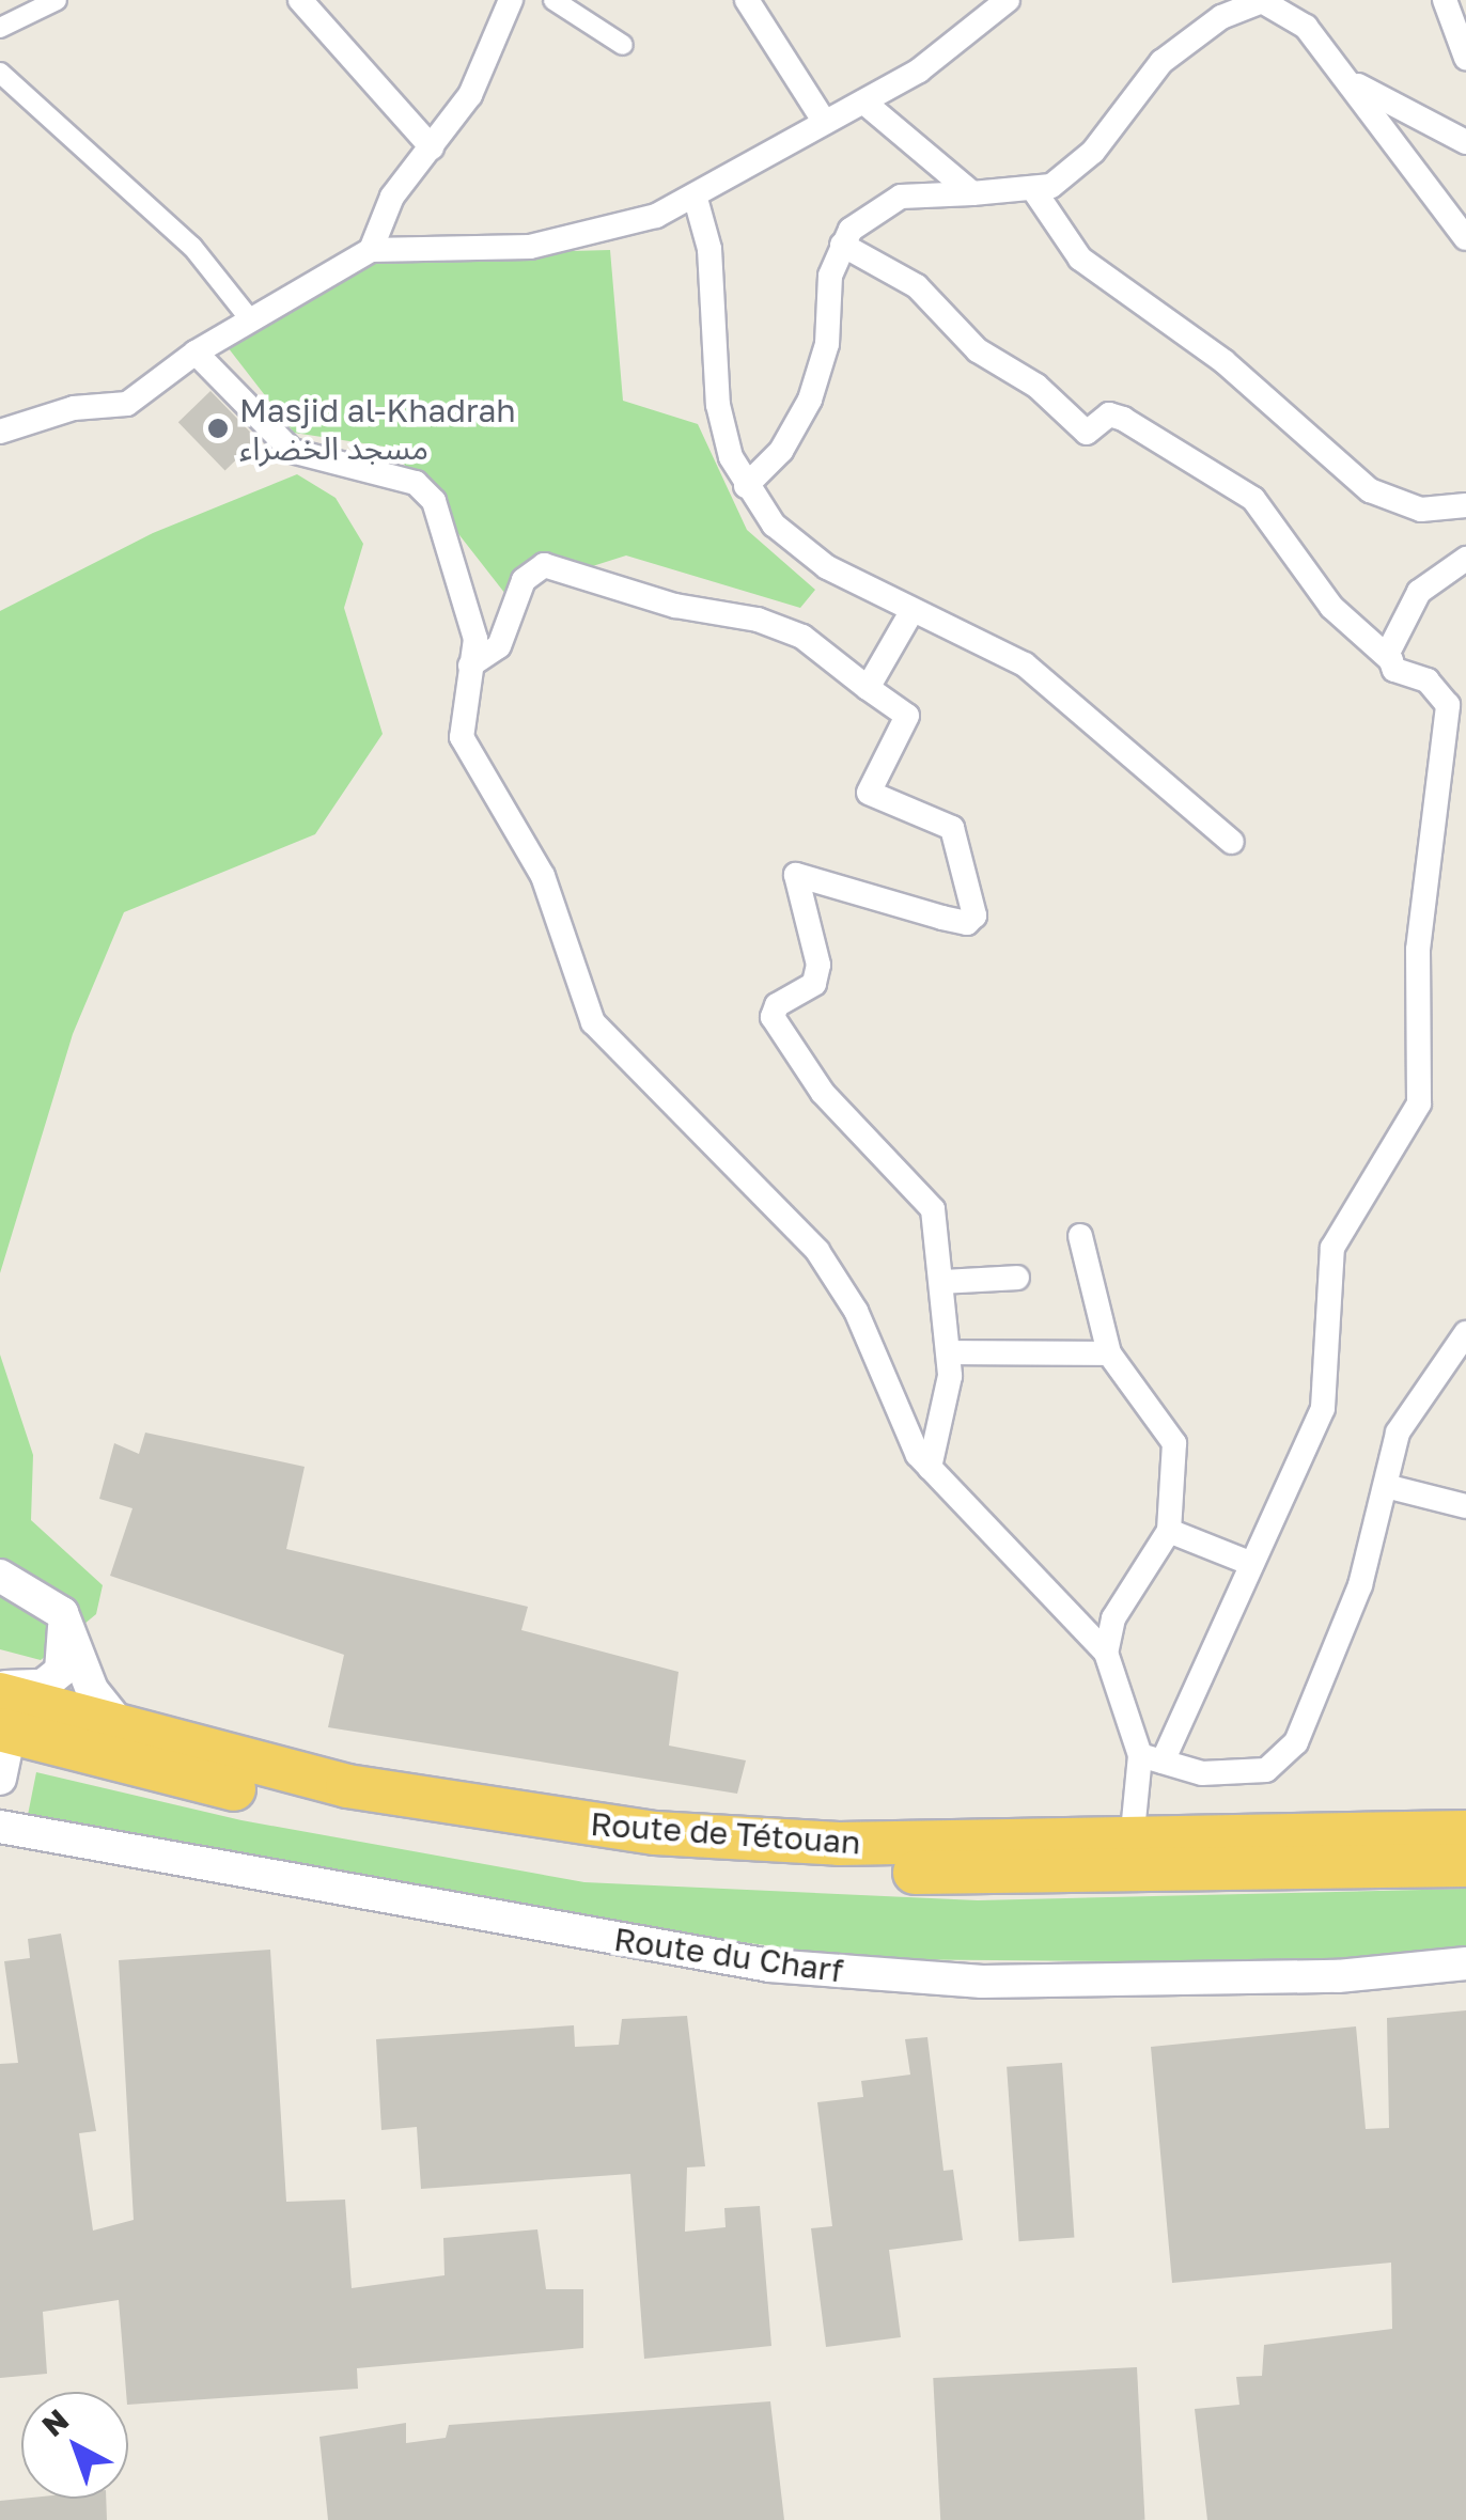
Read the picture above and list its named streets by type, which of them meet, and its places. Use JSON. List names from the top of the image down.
{
  "streets": {
    "highway": ["Route de Tétouan"],
    "street": ["Route du Charf"]
  },
  "places": ["Masjid al-Khadrah مسجد الخضراء"],
  "north": "top left"
}
